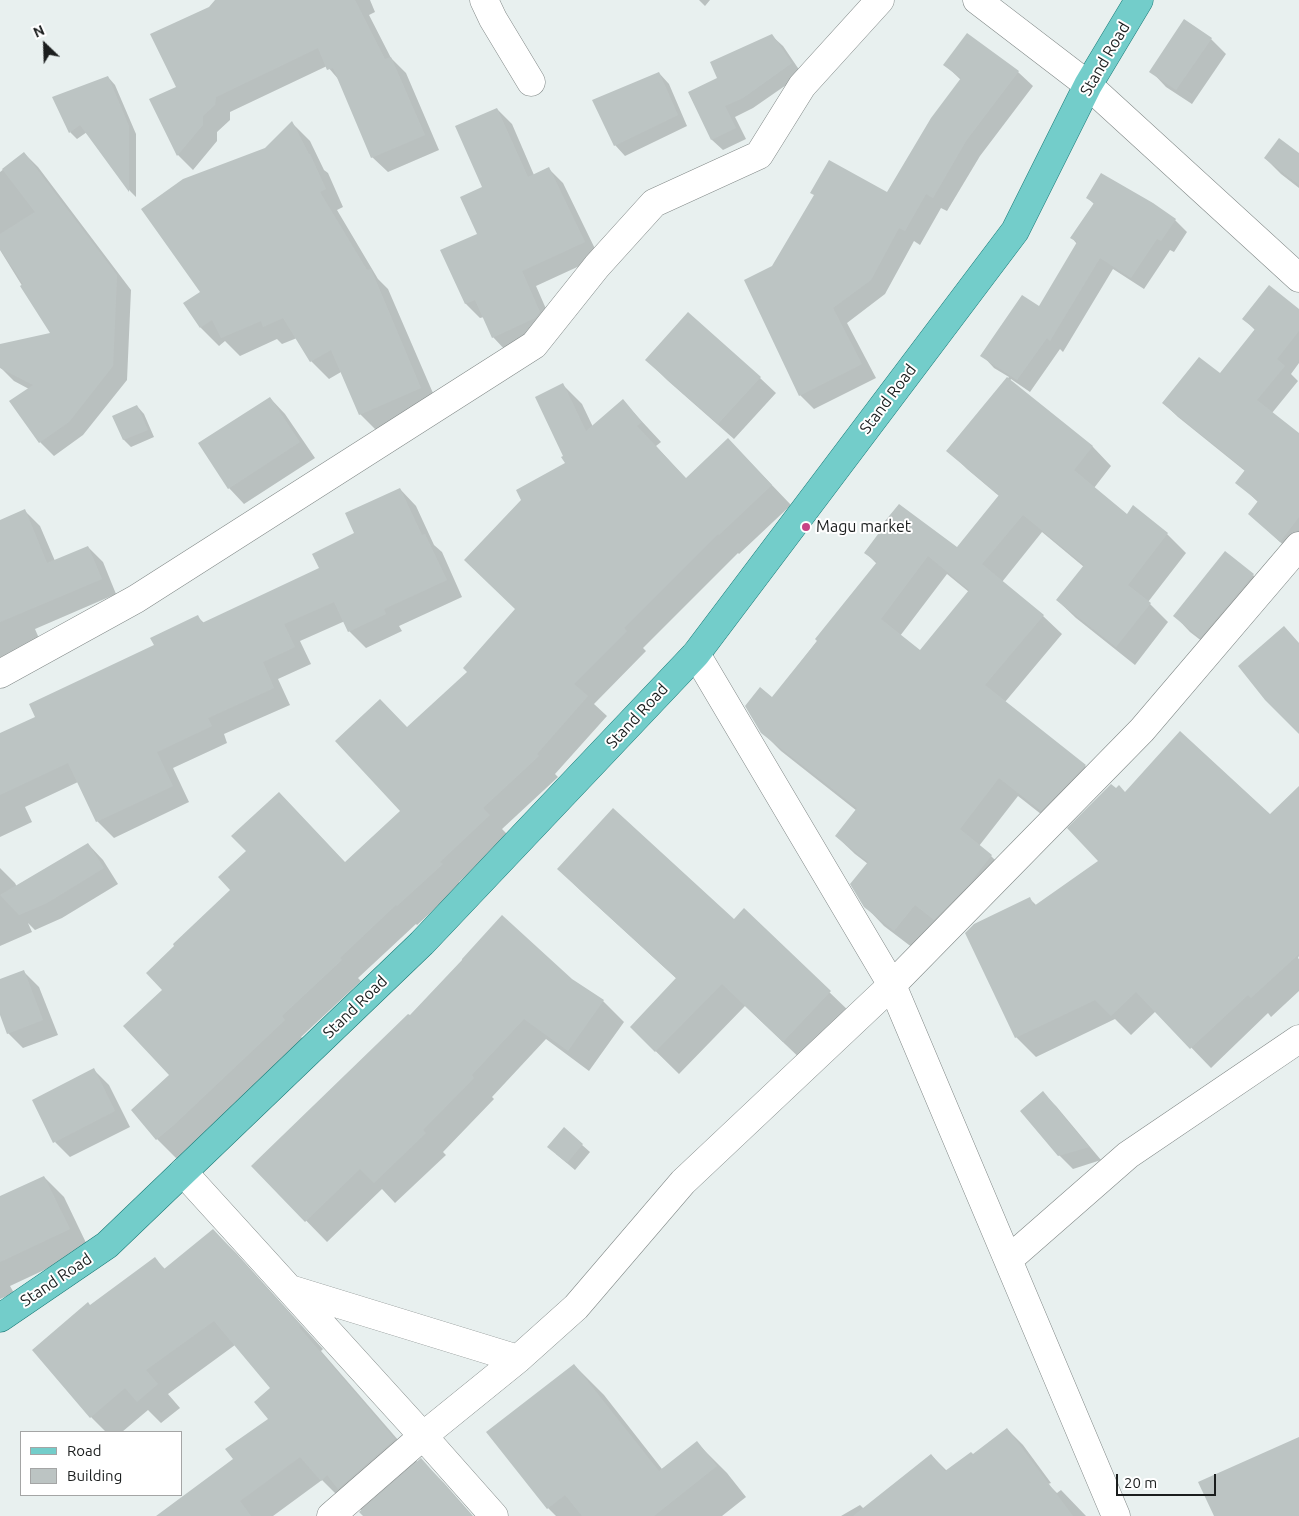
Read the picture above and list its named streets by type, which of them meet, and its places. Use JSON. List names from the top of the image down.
{
  "streets": {
    "main road": ["Stand Road"]
  },
  "places": ["Magu market"],
  "legend": ["Road", "Building"],
  "scale_bar": "20 m",
  "north": "top left"
}
